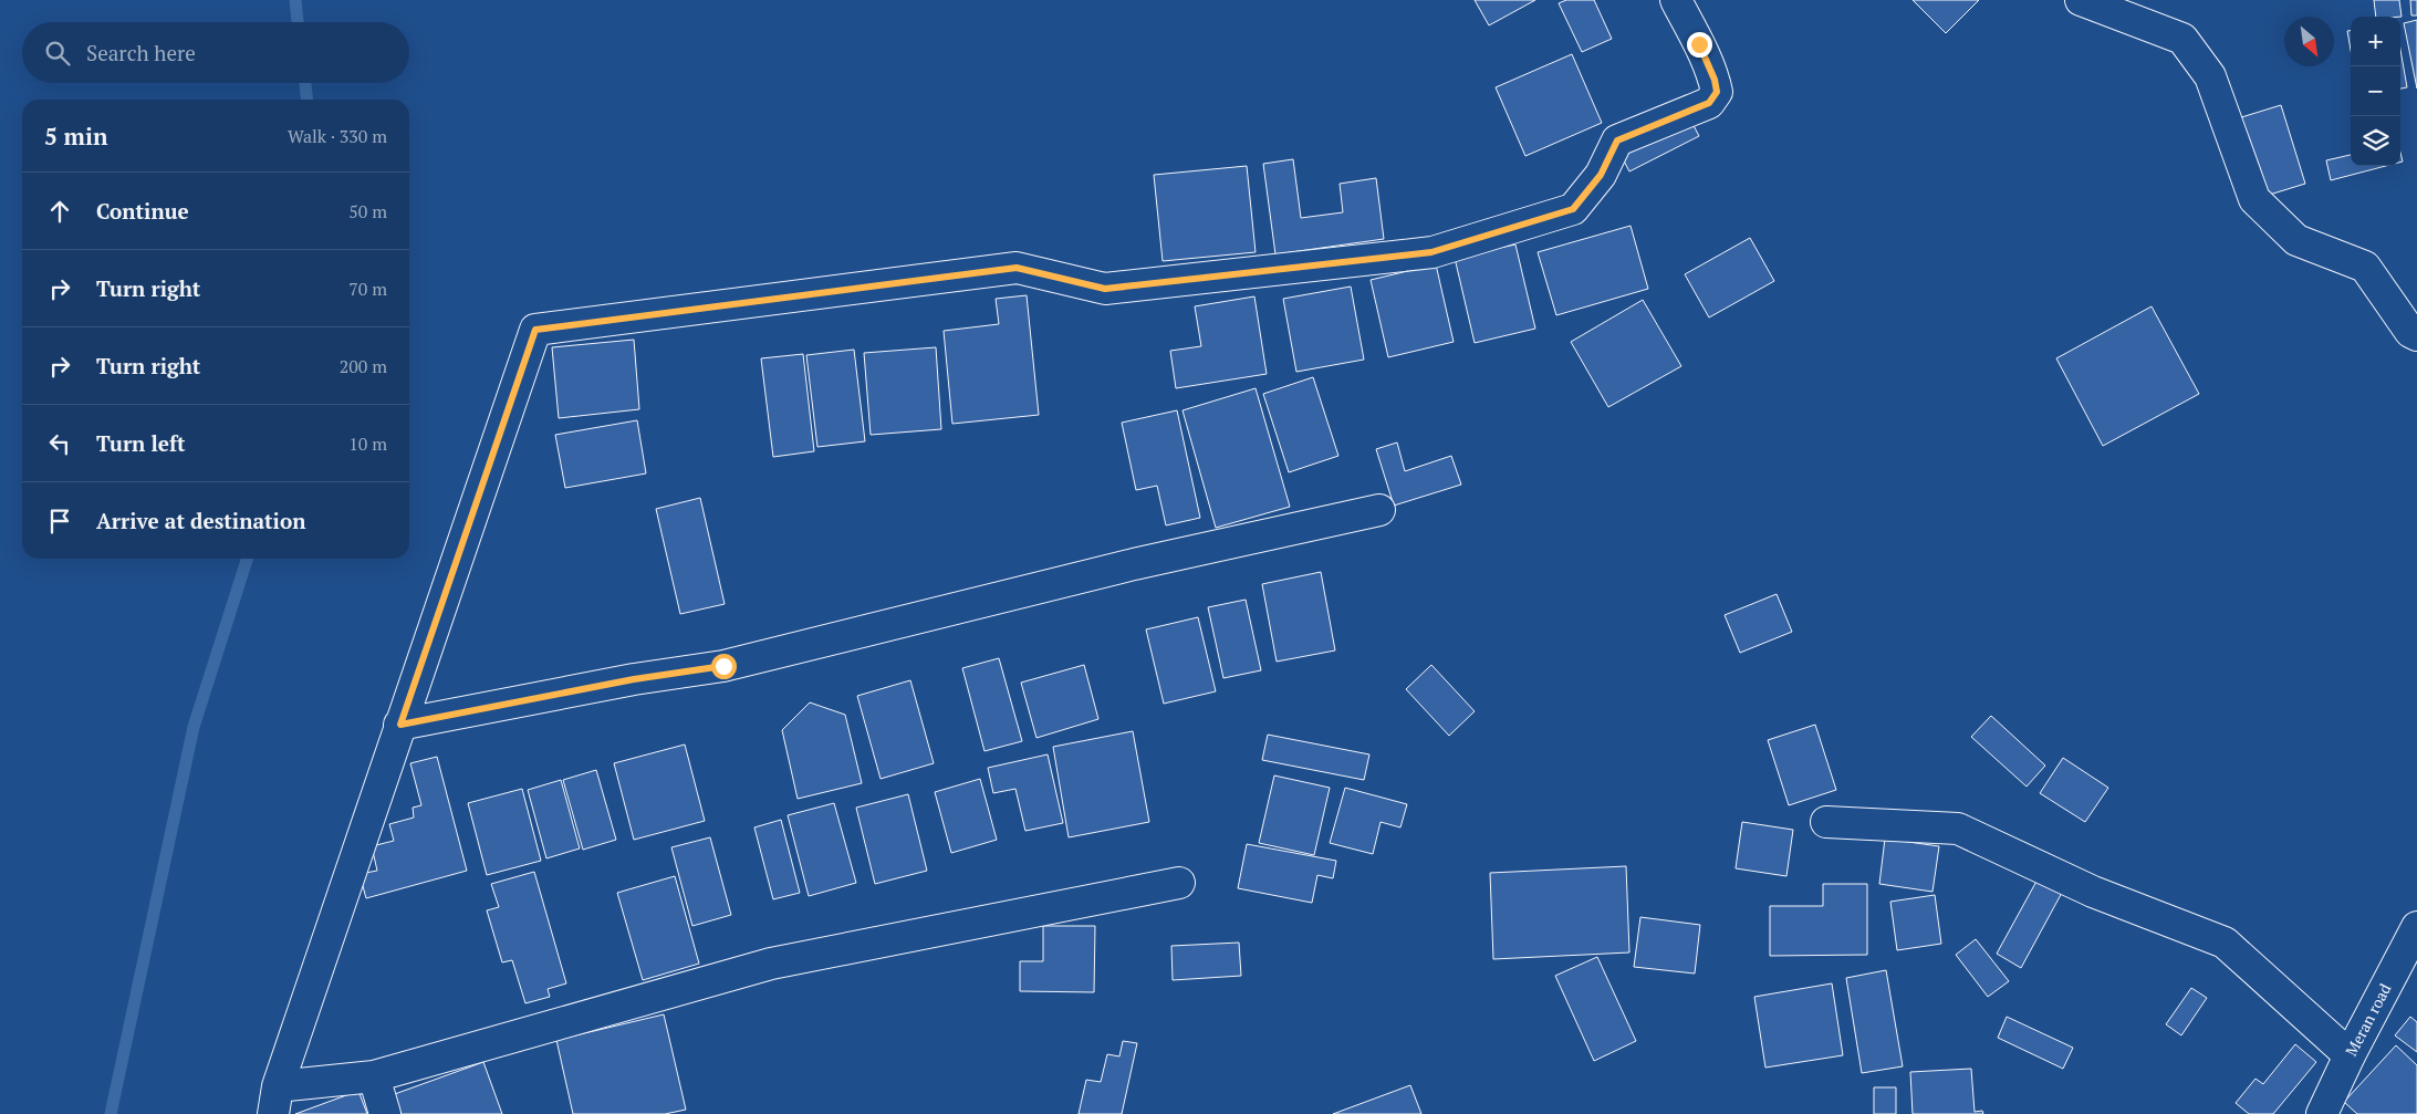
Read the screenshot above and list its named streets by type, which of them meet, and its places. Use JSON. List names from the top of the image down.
{
  "streets": {
    "street": ["Meran road"]
  },
  "north": "bottom right",
  "page": {
    "map_buttons": ["+", "−"],
    "search": "Search here",
    "heading": ["5 min", "Walk · 330 m"],
    "list": [
      ["Continue", "50 m"],
      ["Turn right", "70 m"],
      ["Turn right", "200 m"],
      ["Turn left", "10 m"],
      "Arrive at destination"
    ]
  }
}
